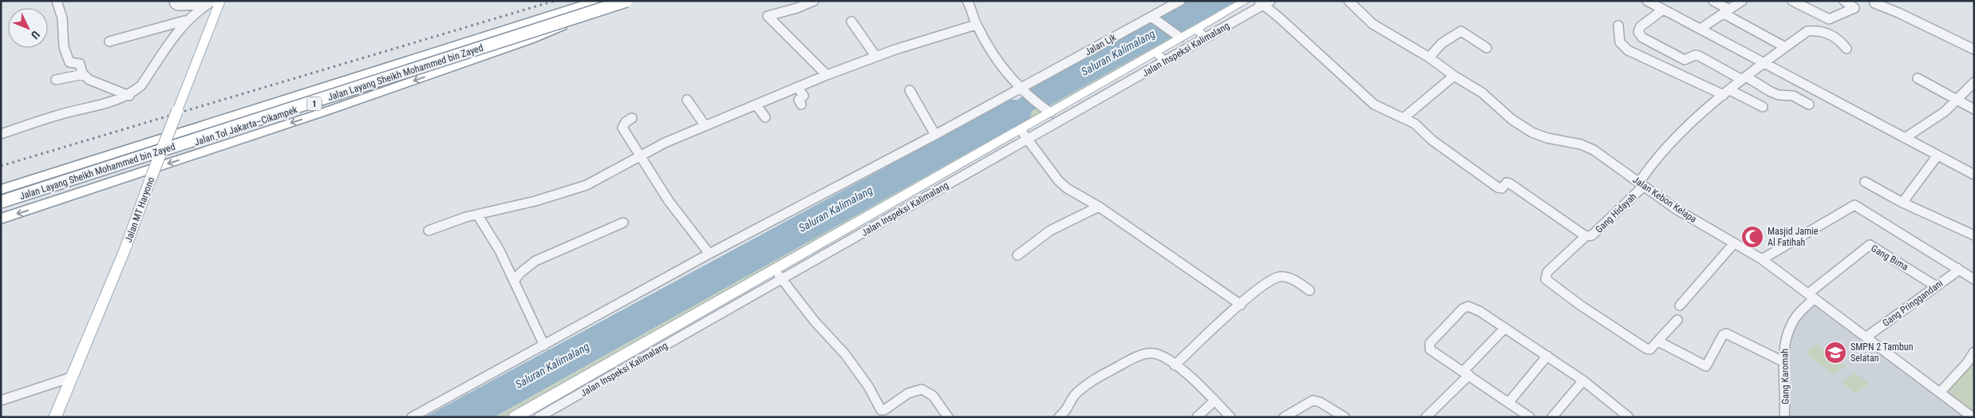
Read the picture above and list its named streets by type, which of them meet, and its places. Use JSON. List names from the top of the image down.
{
  "streets": {
    "highway": ["Jalan Layang Sheikh Mohammed bin Zayed", "1", "Jalan Tol Jakarta–Cikampek"],
    "main road": ["Jalan Inspeksi Kalimalang", "Jalan MT Haryono"],
    "street": [
      "Jalan Ljk",
      "Jalan Kebon Kelapa",
      "Gang Hidayah",
      "Gang Bima",
      "Gang Pringgandani",
      "Gang Karomah"
    ]
  },
  "crossings": [
    ["Jalan Layang Sheikh Mohammed bin Zayed", "Jalan Tol Jakarta–Cikampek"],
    ["Jalan Kebon Kelapa", "Gang Hidayah"],
    ["Jalan Kebon Kelapa", "Gang Bima"],
    ["Jalan Kebon Kelapa", "Gang Pringgandani"],
    ["Jalan Kebon Kelapa", "Gang Karomah"],
    ["Gang Bima", "Gang Pringgandani"],
    ["Gang Bima", "Gang Karomah"]
  ],
  "water": ["Saluran Kalimalang"],
  "places": {
    "mosque": ["Masjid Jamie Al Fatihah"],
    "school or university": ["SMPN 2 Tambun Selatan"]
  },
  "north": "bottom right"
}
